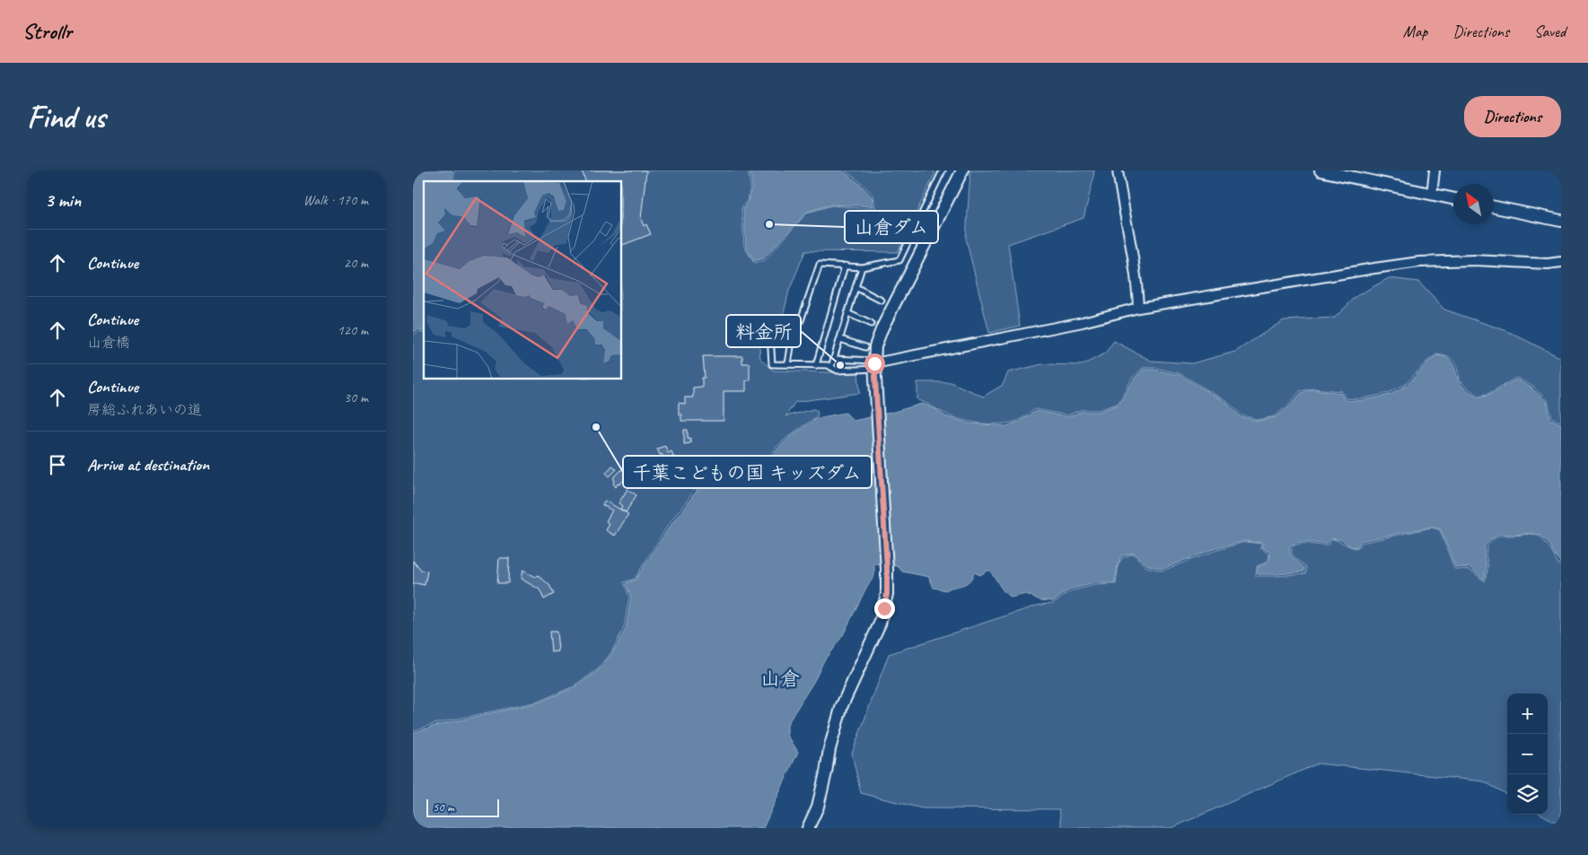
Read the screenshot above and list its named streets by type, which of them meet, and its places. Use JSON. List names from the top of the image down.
{
  "districts": ["山倉"],
  "places": ["山倉ダム", "料金所", "千葉こどもの国 キッズダム"],
  "scale_bar": "50 m",
  "north": "top left",
  "page": {
    "header": "Strollr",
    "nav": ["Map", "Directions", "Saved"],
    "buttons": "Directions",
    "title": "Find us",
    "heading": ["3 min", "Walk · 170 m"],
    "list": [
      ["Continue", "20 m"],
      ["Continue", "山倉橋", "120 m"],
      ["Continue", "房総ふれあいの道", "30 m"],
      "Arrive at destination"
    ],
    "map_buttons": ["+", "−"],
    "scale": "50 m"
  }
}
